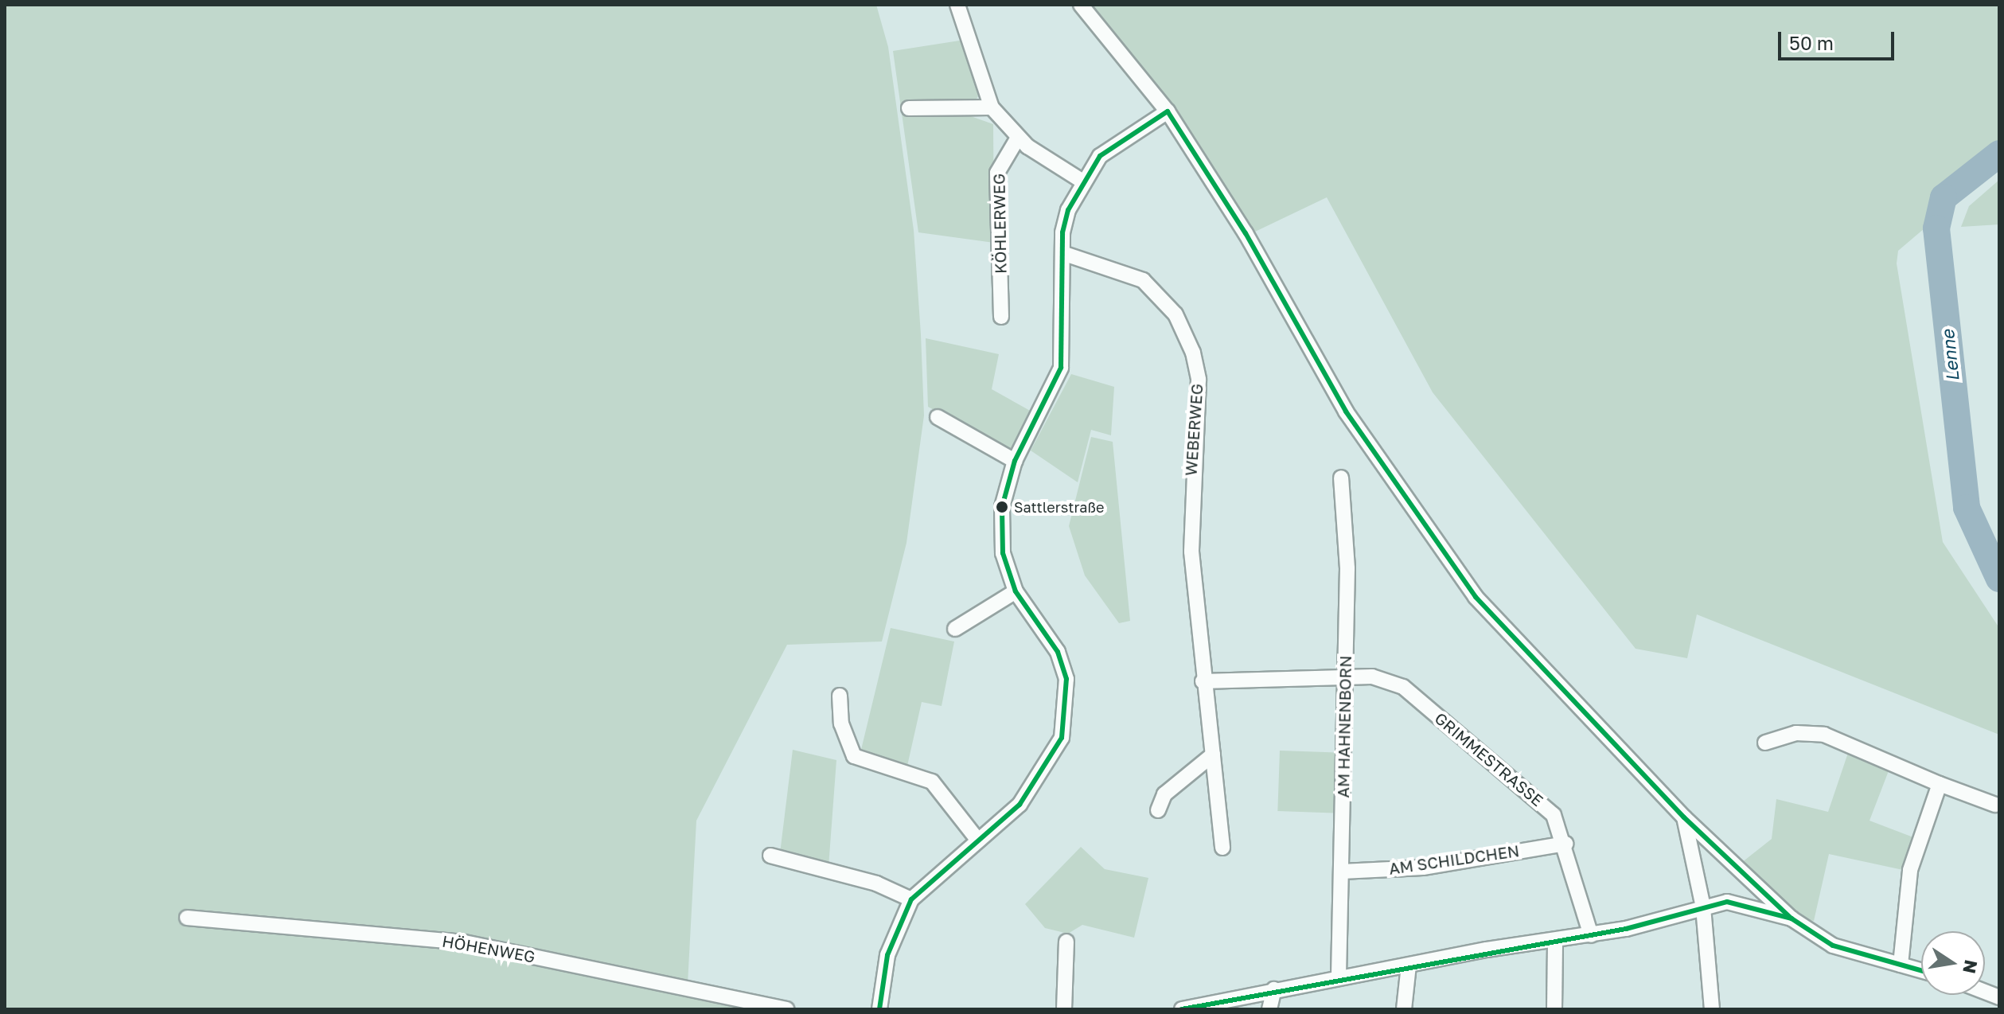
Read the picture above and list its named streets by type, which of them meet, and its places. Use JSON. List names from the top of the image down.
{
  "streets": {
    "street": [
      "KÖHLERWEG",
      "WEBERWEG",
      "AM HAHNENBORN",
      "GRIMMESTRASSE",
      "AM SCHILDCHEN",
      "HÖHENWEG"
    ]
  },
  "crossings": [
    ["AM HAHNENBORN", "GRIMMESTRASSE"],
    ["AM HAHNENBORN", "AM SCHILDCHEN"],
    ["GRIMMESTRASSE", "AM SCHILDCHEN"]
  ],
  "water": ["Lenne"],
  "places": ["Sattlerstraße"],
  "scale_bar": "50 m",
  "north": "right"
}
